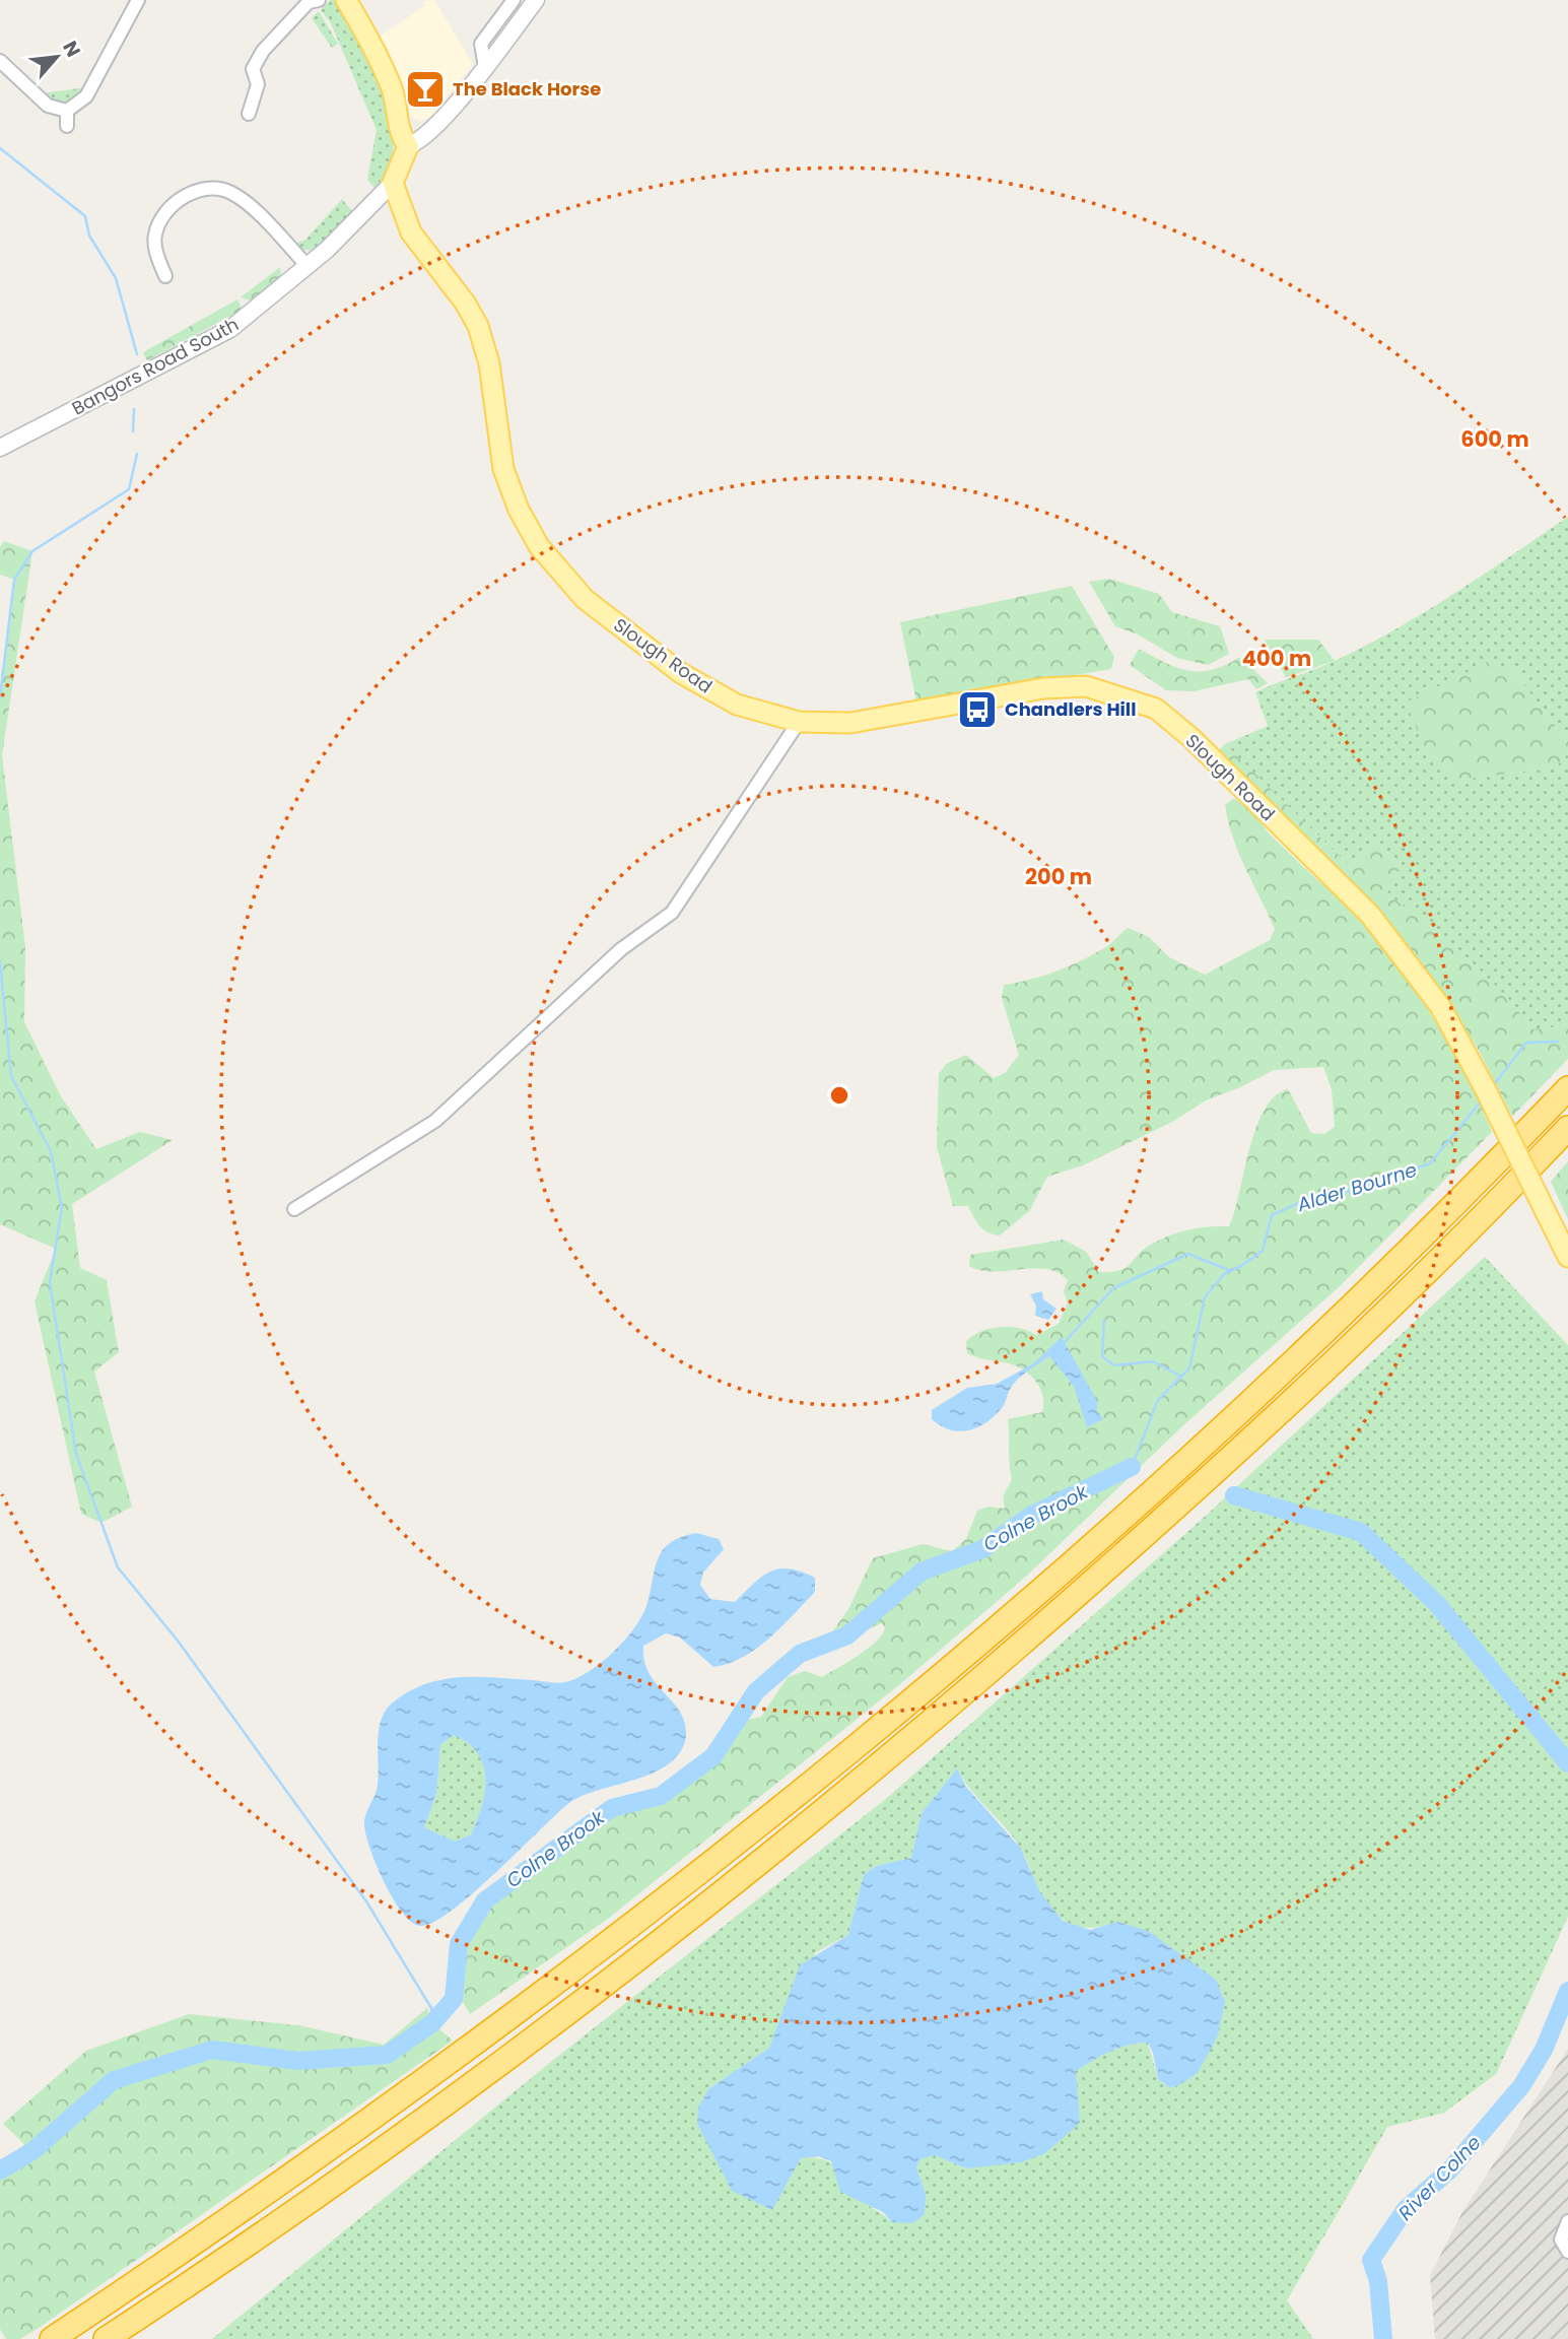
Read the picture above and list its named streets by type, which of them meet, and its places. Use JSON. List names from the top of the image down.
{
  "streets": {
    "main road": ["Slough Road"],
    "street": ["Bangors Road South"]
  },
  "crossings": [
    ["Bangors Road South", "Slough Road"]
  ],
  "water": ["Alder Bourne", "Colne Brook", "River Colne"],
  "places": {
    "bar": ["The Black Horse"],
    "bus stop": ["Chandlers Hill"]
  },
  "north": "top right",
  "rings": ["600 m", "400 m", "200 m"]
}
